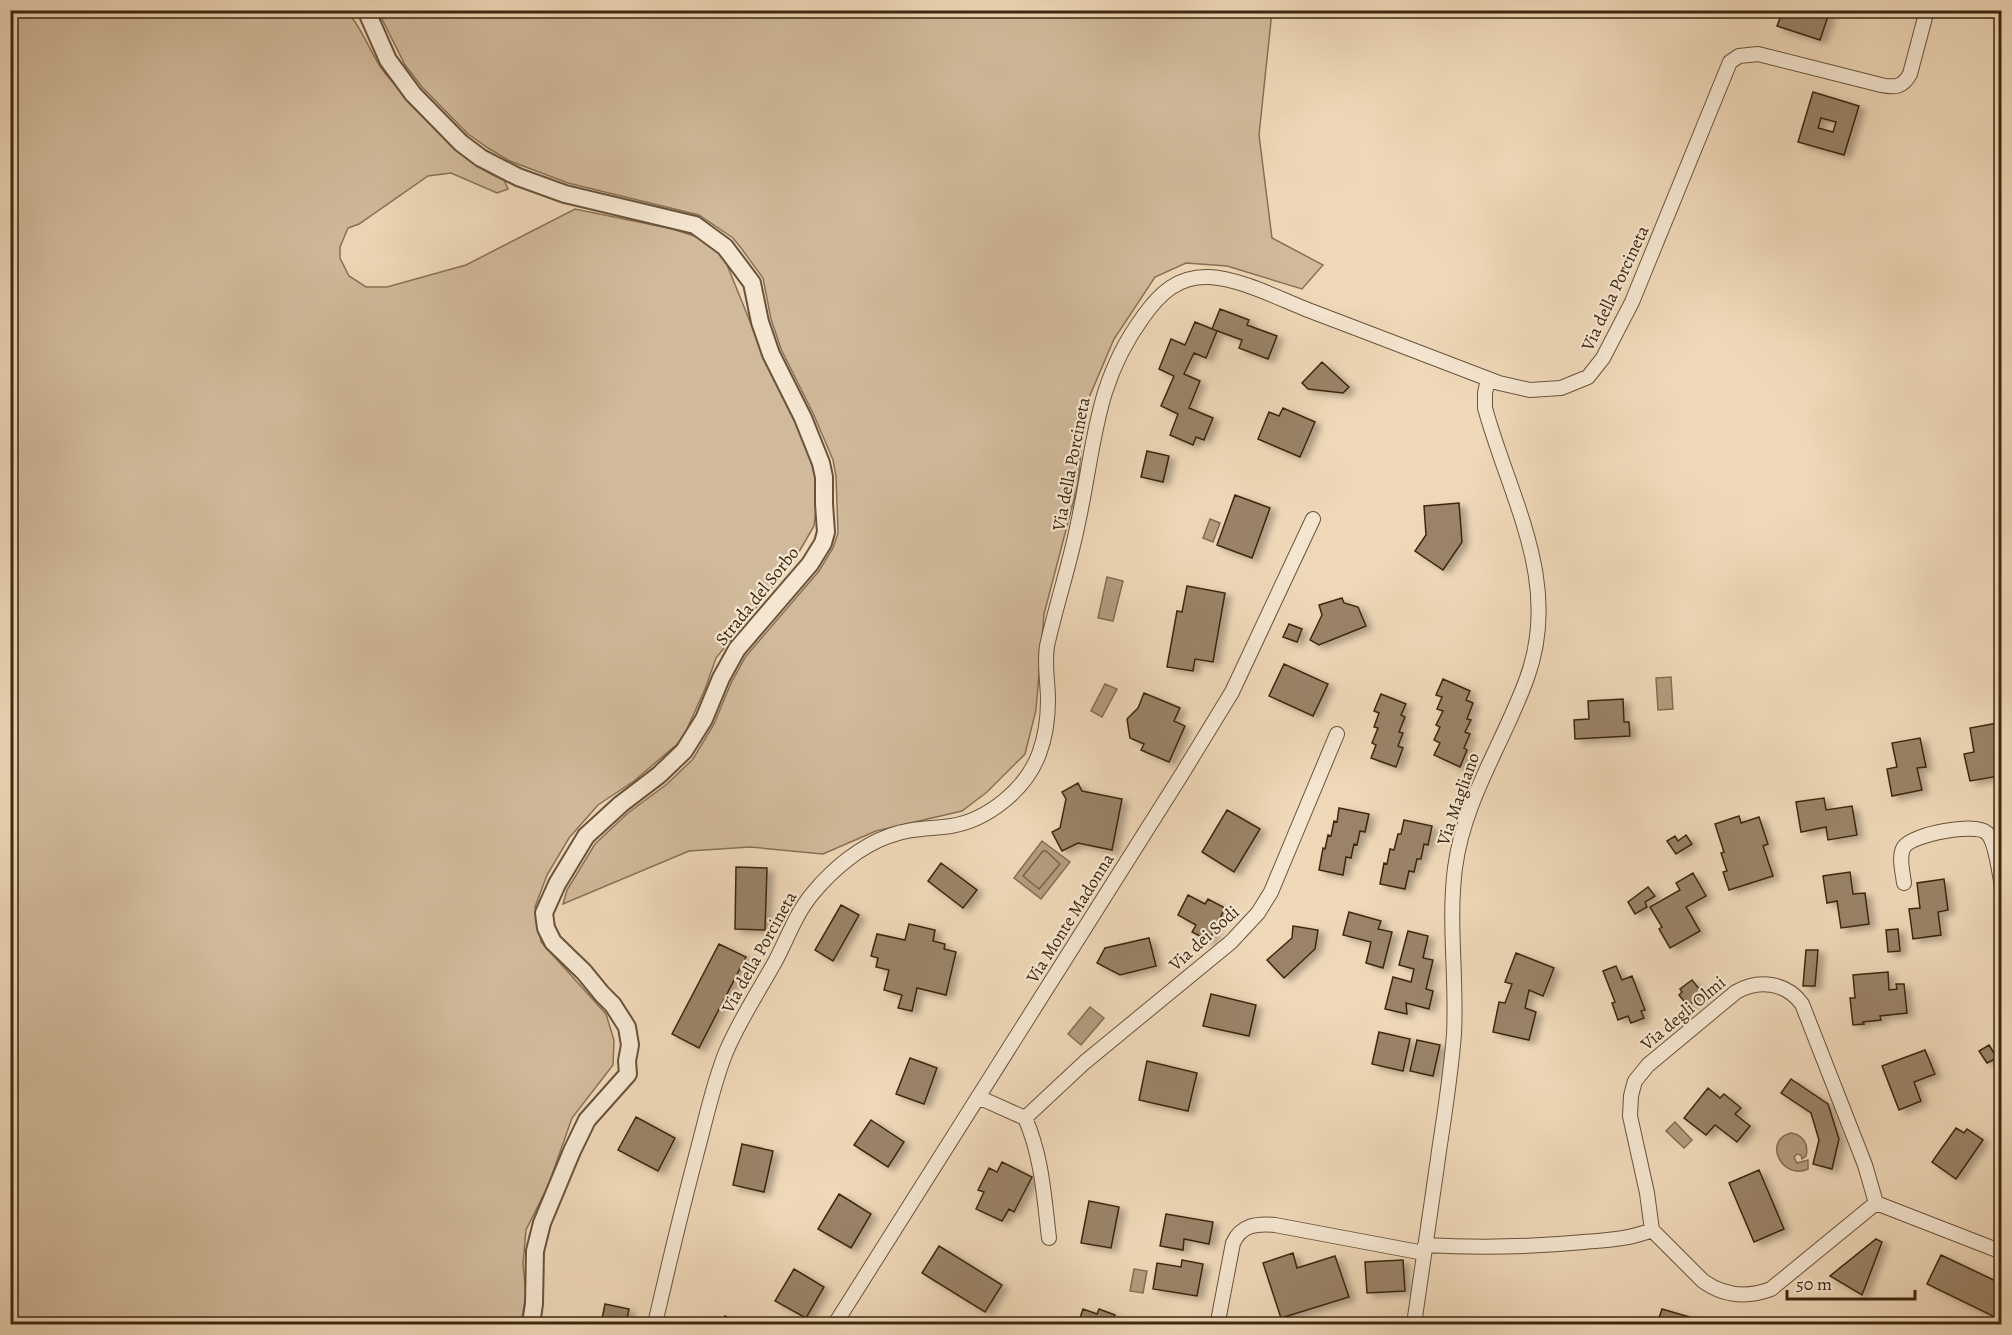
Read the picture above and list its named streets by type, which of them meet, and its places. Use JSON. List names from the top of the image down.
{
  "streets": {
    "street": [
      "Via della Porcineta",
      "Strada del Sorbo",
      "Via Magliano",
      "Via Monte Madonna",
      "Via dei Sodi",
      "Via degli Olmi"
    ]
  },
  "crossings": [
    ["Via della Porcineta", "Via Magliano"]
  ],
  "scale_bar": "50 m"
}
